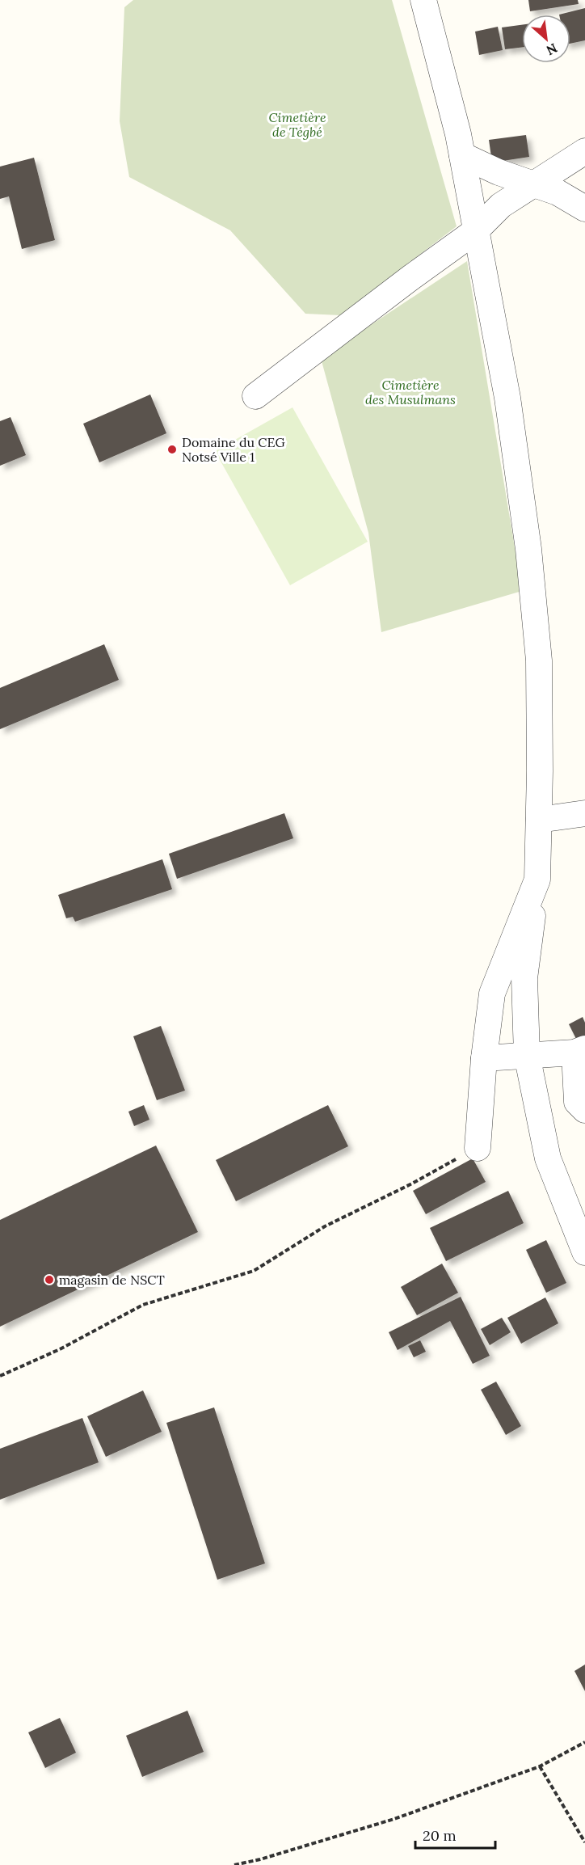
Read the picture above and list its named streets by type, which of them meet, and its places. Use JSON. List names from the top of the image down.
{
  "parks": ["Cimetière de Tégbé", "Cimetière des Musulmans"],
  "places": ["Domaine du CEG Notsé Ville 1", "magasin de NSCT"],
  "scale_bar": "20 m",
  "north": "bottom right"
}
